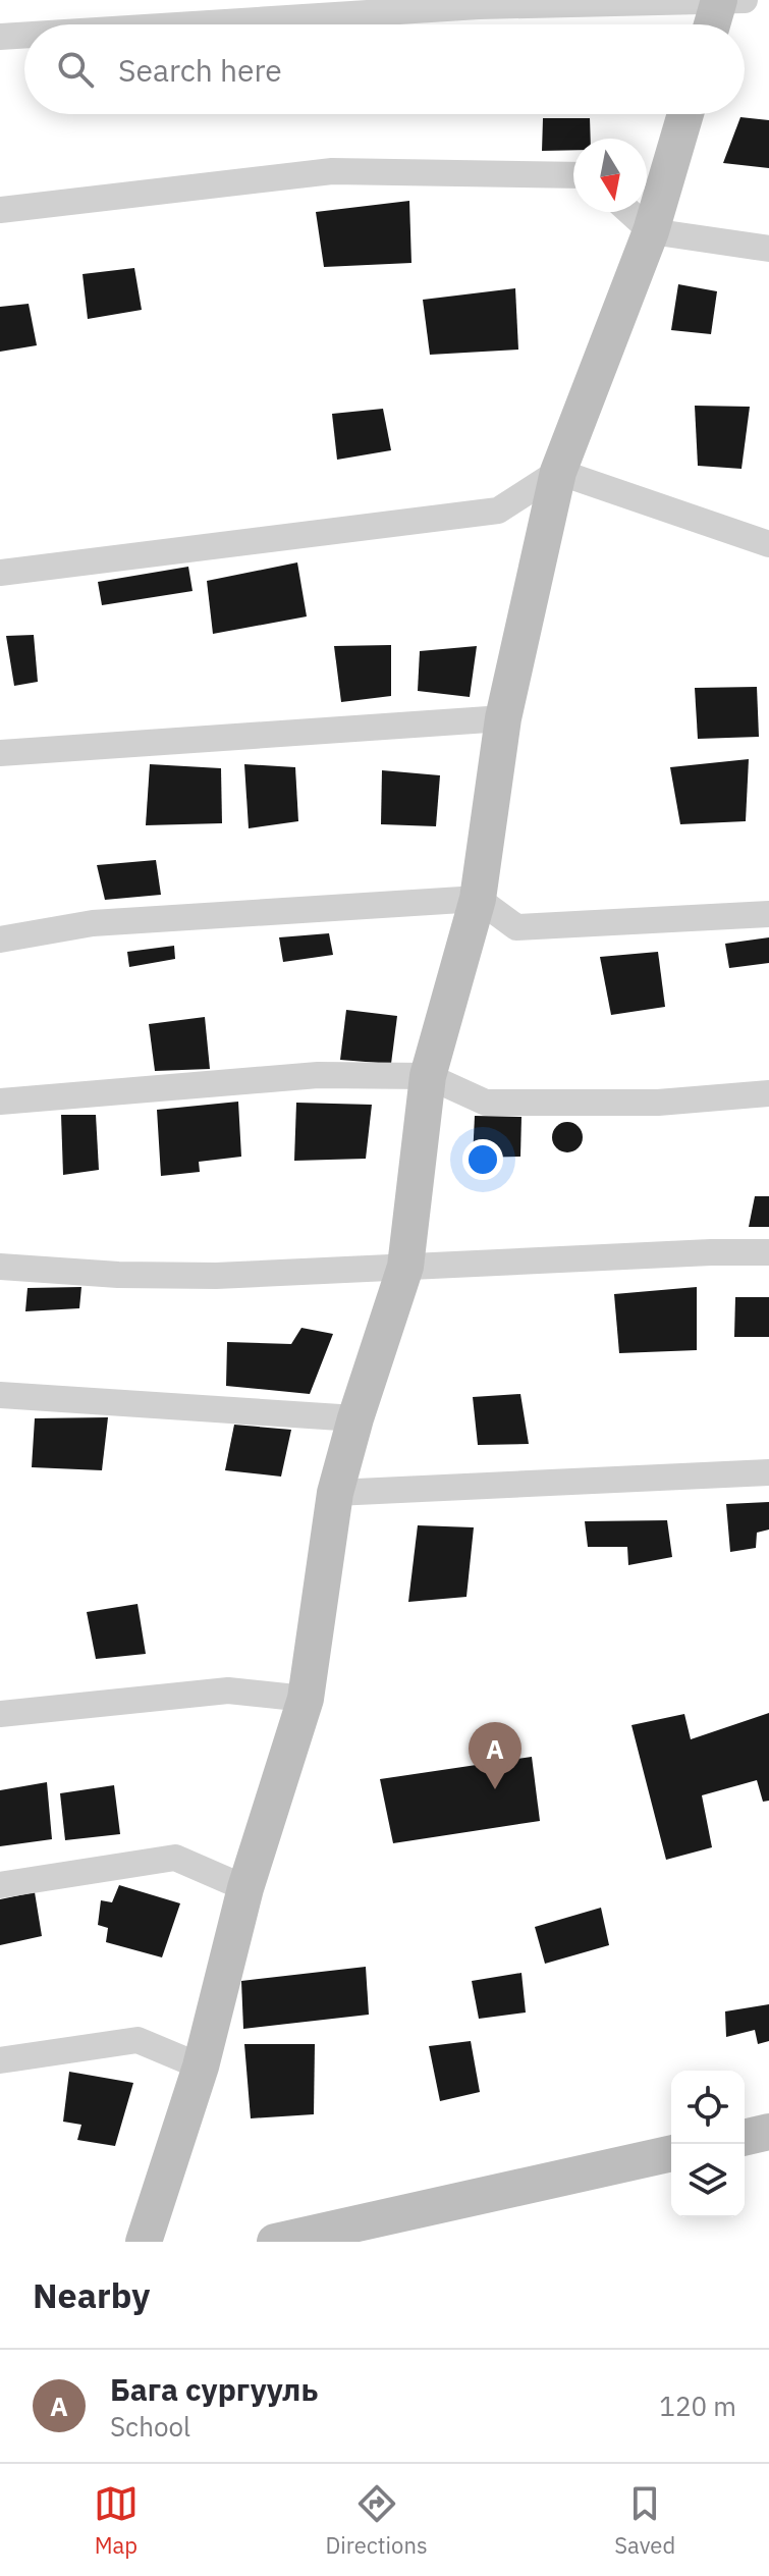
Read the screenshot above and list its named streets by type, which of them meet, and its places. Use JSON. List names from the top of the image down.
{
  "north": "bottom",
  "page": {
    "search": "Search here",
    "pins": "A",
    "heading": "Nearby",
    "list": [
      {
        "mark": "A",
        "name": "Бага сургууль",
        "note": "School",
        "value": "120 m"
      }
    ],
    "nav": ["Map", "Directions", "Saved"]
  }
}
